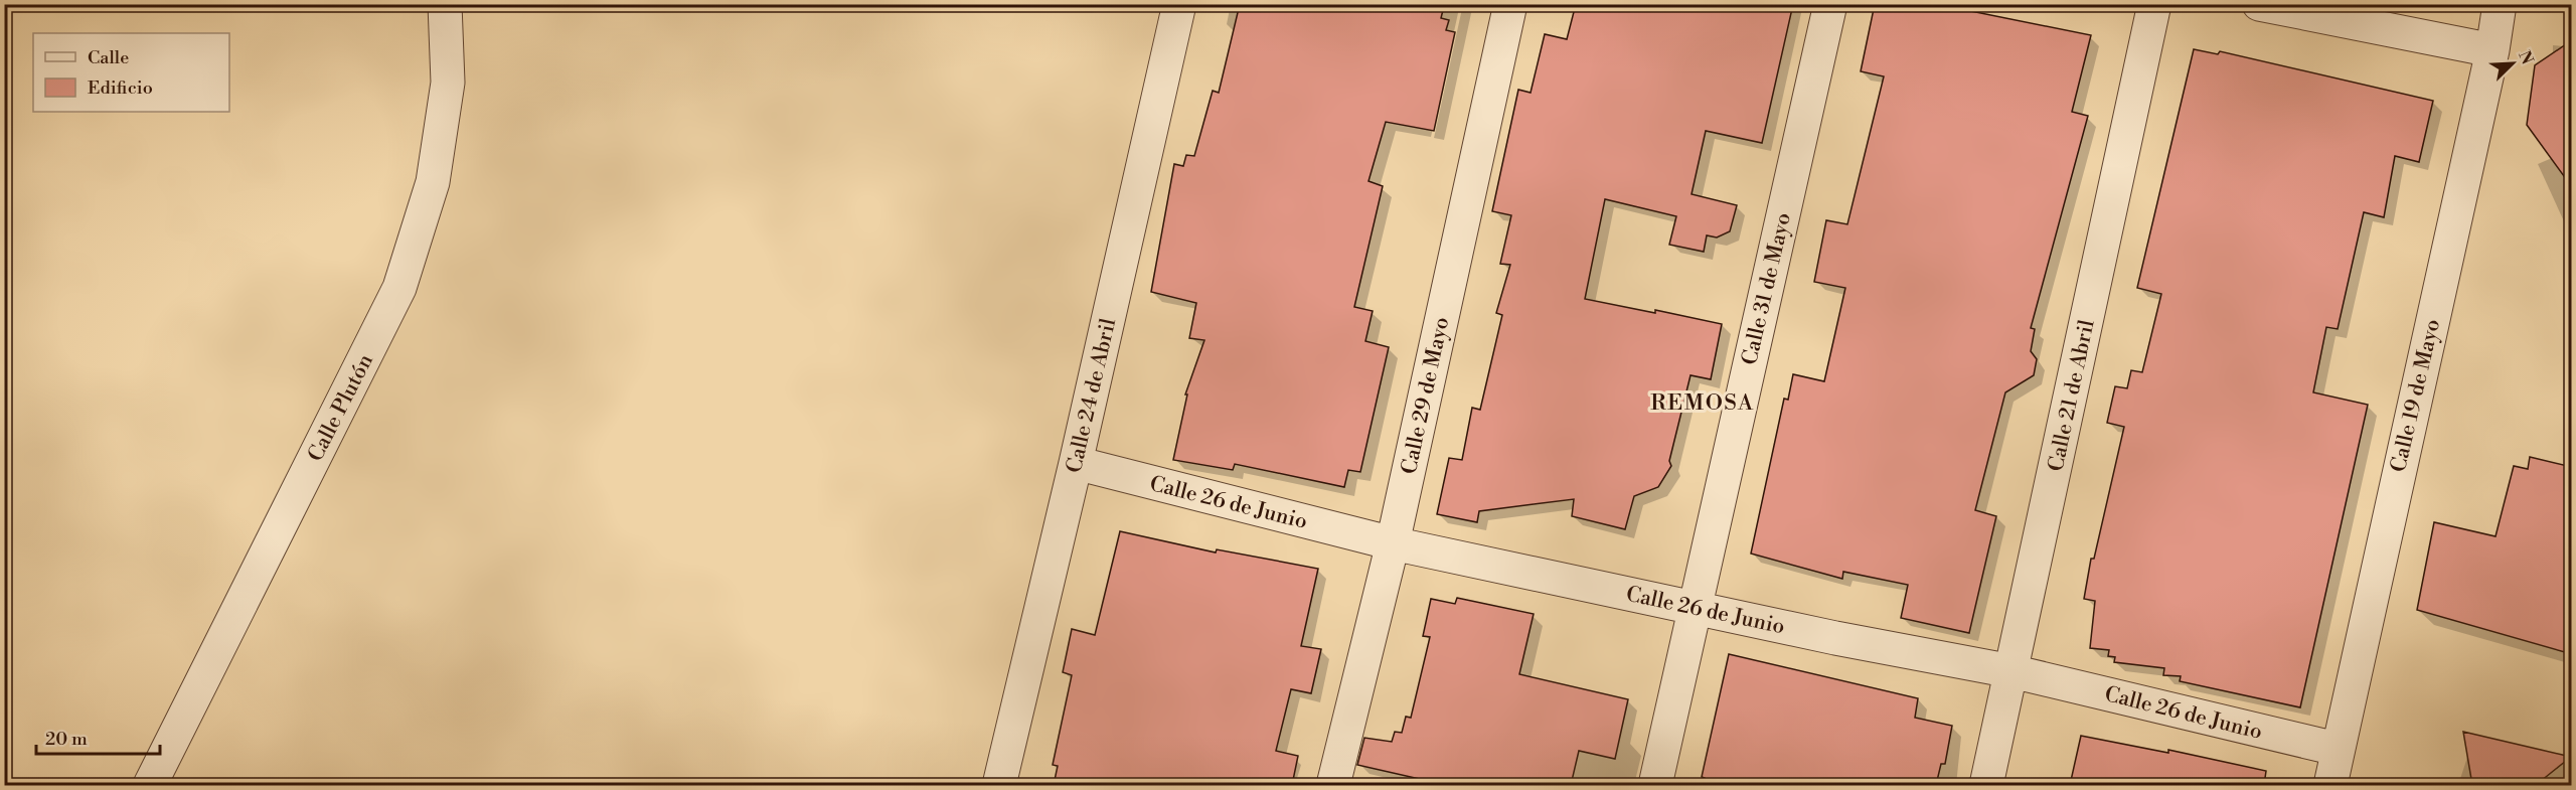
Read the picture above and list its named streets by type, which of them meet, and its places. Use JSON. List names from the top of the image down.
{
  "streets": {
    "street": [
      "Calle 31 de Mayo",
      "Calle 24 de Abril",
      "Calle 29 de Mayo",
      "Calle 21 de Abril",
      "Calle 19 de Mayo",
      "Calle Plutón",
      "Calle 26 de Junio"
    ]
  },
  "crossings": [
    ["Calle 31 de Mayo", "Calle 26 de Junio"],
    ["Calle 24 de Abril", "Calle 26 de Junio"],
    ["Calle 29 de Mayo", "Calle 26 de Junio"],
    ["Calle 21 de Abril", "Calle 26 de Junio"],
    ["Calle 19 de Mayo", "Calle 26 de Junio"]
  ],
  "districts": ["REMOSA"],
  "legend": ["Calle", "Edificio"],
  "scale_bar": "20 m",
  "north": "top right"
}
